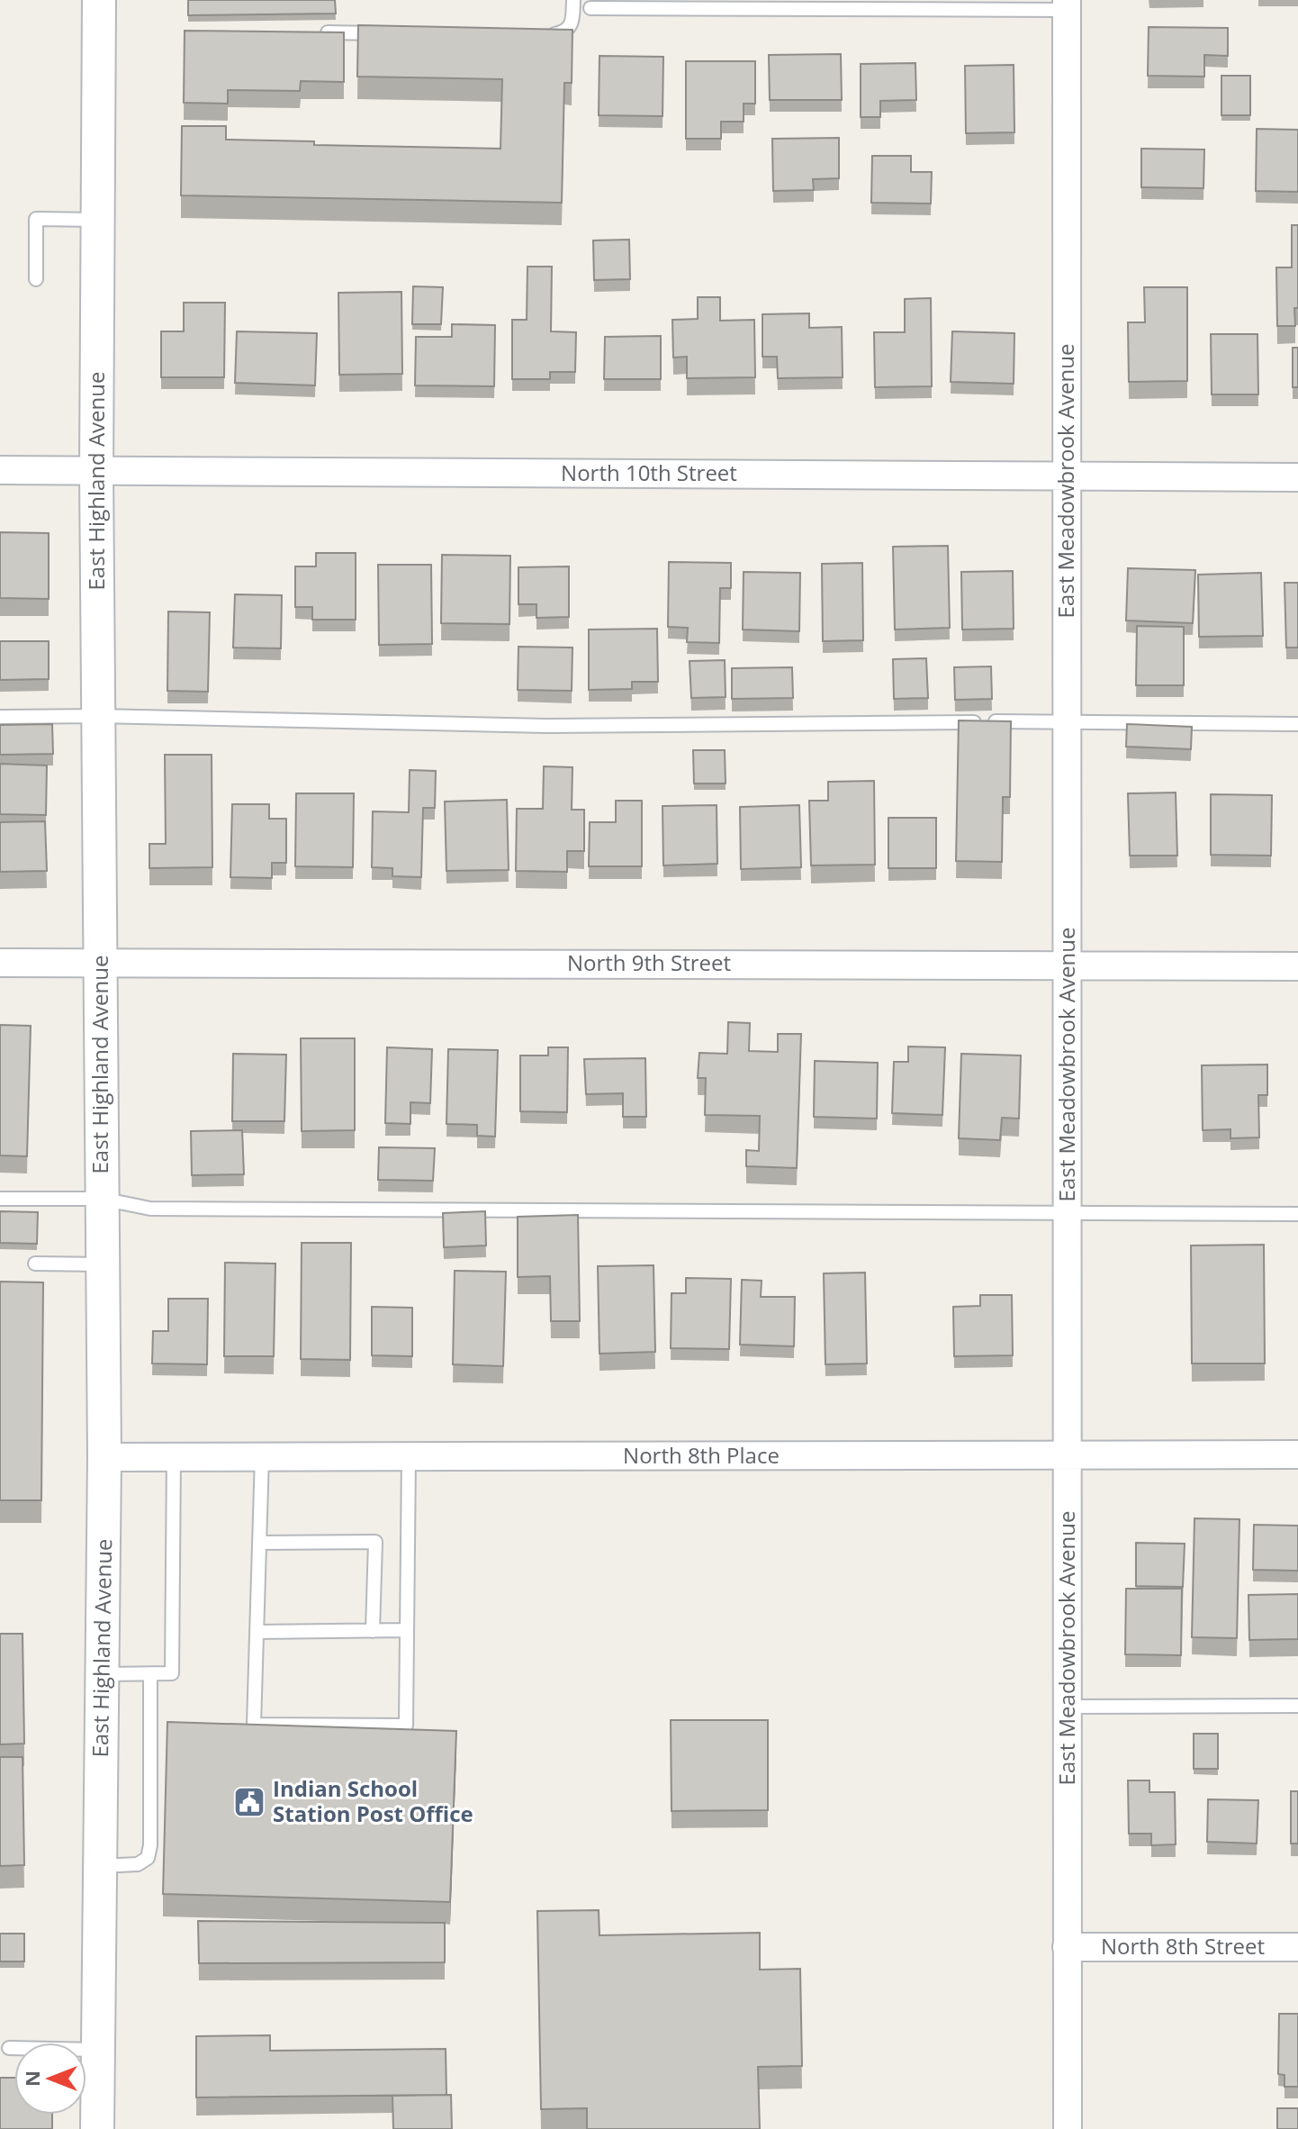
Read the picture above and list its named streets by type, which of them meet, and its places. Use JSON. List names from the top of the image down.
{
  "streets": {
    "street": [
      "North 10th Street",
      "East Highland Avenue",
      "East Meadowbrook Avenue",
      "North 9th Street",
      "North 8th Place",
      "North 8th Street"
    ]
  },
  "crossings": [
    ["North 10th Street", "East Highland Avenue"],
    ["North 10th Street", "East Meadowbrook Avenue"],
    ["East Highland Avenue", "North 9th Street"],
    ["East Highland Avenue", "North 8th Place"],
    ["East Meadowbrook Avenue", "North 9th Street"],
    ["East Meadowbrook Avenue", "North 8th Place"],
    ["East Meadowbrook Avenue", "North 8th Street"]
  ],
  "places": {
    "public building": ["Indian School Station Post Office"]
  },
  "north": "left"
}
